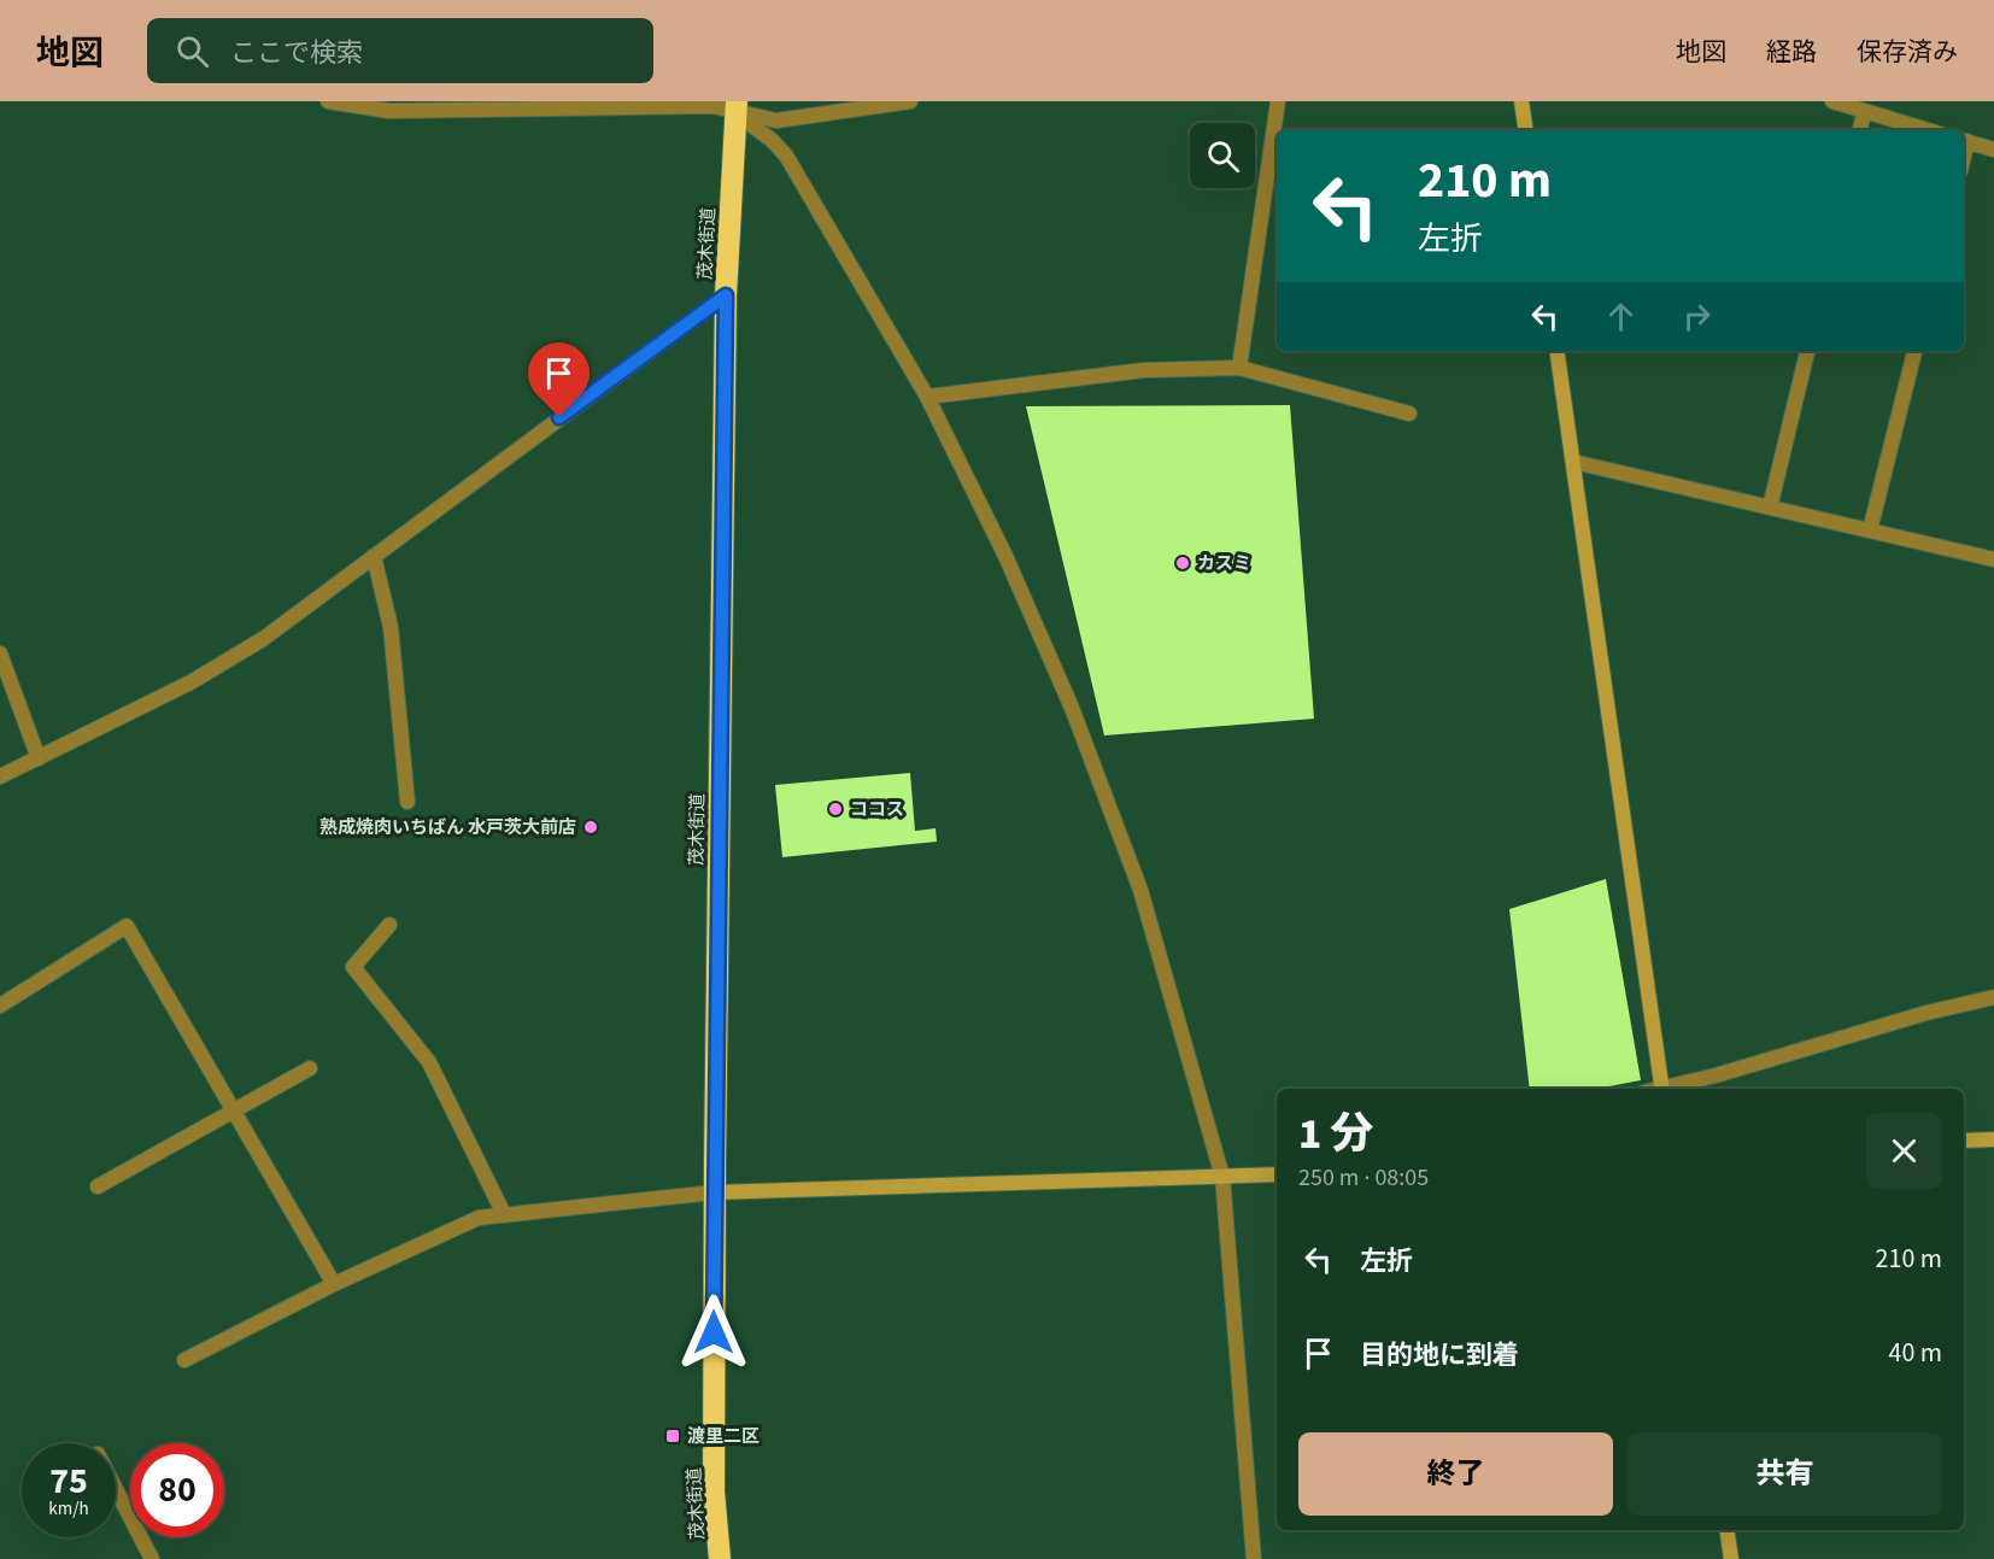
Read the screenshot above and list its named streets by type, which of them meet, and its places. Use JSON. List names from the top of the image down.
{
  "streets": {
    "highway": ["茂木街道"]
  },
  "places": {
    "other": ["カスミ", "ココス", "熟成焼肉いちばん 水戸茨大前店"],
    "transit": ["渡里二区"]
  },
  "page": {
    "header": "地図",
    "search": "ここで検索",
    "nav": ["地図", "経路", "保存済み"],
    "turn": ["210 m", "左折"],
    "heading": ["1 分", "250 m · 08:05"],
    "list": [
      {
        "name": "左折",
        "value": "210 m"
      },
      {
        "name": "目的地に到着",
        "value": "40 m"
      }
    ],
    "buttons": ["終了", "共有"],
    "speed": "75 km/h",
    "limit": "80"
  }
}
